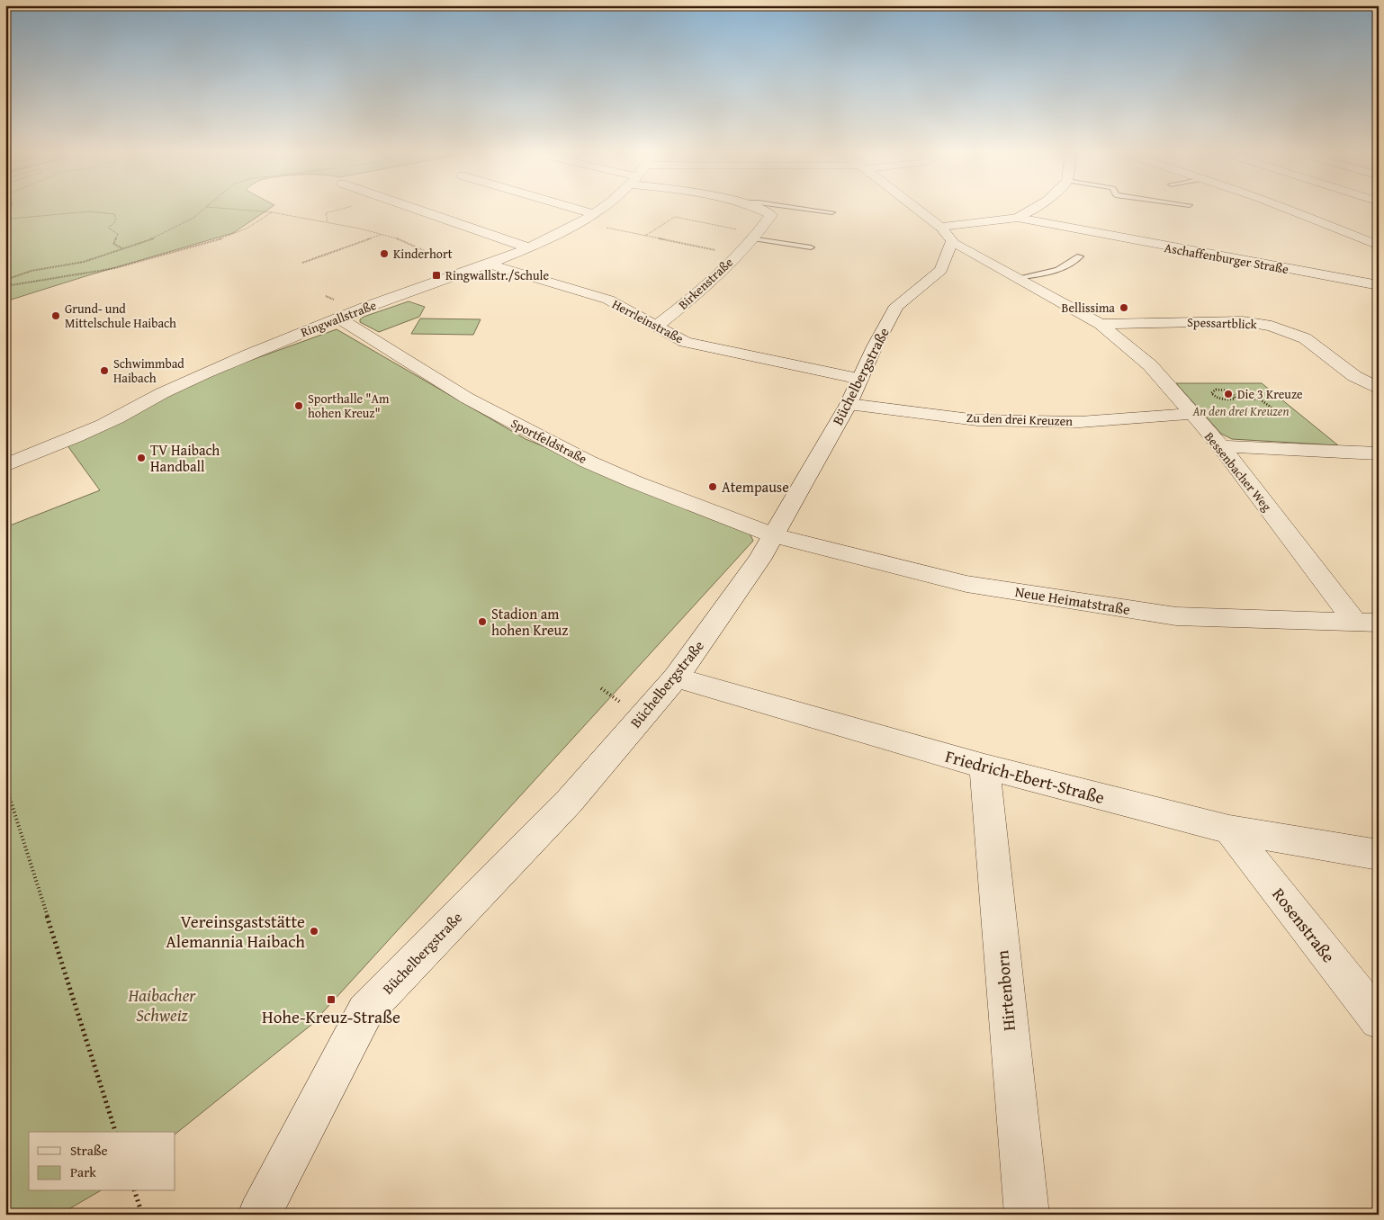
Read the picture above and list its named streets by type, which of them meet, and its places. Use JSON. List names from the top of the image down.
{
  "streets": {
    "street": [
      "Aschaffenburger Straße",
      "Birkenstraße",
      "Ringwallstraße",
      "Herrleinstraße",
      "Spessartblick",
      "Büchelbergstraße",
      "Zu den drei Kreuzen",
      "Sportfeldstraße",
      "Bessenbacher Weg",
      "Neue Heimatstraße",
      "Friedrich-Ebert-Straße",
      "Rosenstraße",
      "Hirtenborn"
    ]
  },
  "crossings": [
    ["Aschaffenburger Straße", "Büchelbergstraße"],
    ["Aschaffenburger Straße", "Bessenbacher Weg"],
    ["Birkenstraße", "Herrleinstraße"],
    ["Ringwallstraße", "Herrleinstraße"],
    ["Ringwallstraße", "Sportfeldstraße"],
    ["Herrleinstraße", "Büchelbergstraße"],
    ["Spessartblick", "Bessenbacher Weg"],
    ["Büchelbergstraße", "Zu den drei Kreuzen"],
    ["Büchelbergstraße", "Sportfeldstraße"],
    ["Büchelbergstraße", "Bessenbacher Weg"],
    ["Büchelbergstraße", "Neue Heimatstraße"],
    ["Büchelbergstraße", "Friedrich-Ebert-Straße"],
    ["Zu den drei Kreuzen", "Bessenbacher Weg"],
    ["Sportfeldstraße", "Neue Heimatstraße"],
    ["Bessenbacher Weg", "Neue Heimatstraße"],
    ["Friedrich-Ebert-Straße", "Rosenstraße"],
    ["Friedrich-Ebert-Straße", "Hirtenborn"]
  ],
  "parks": ["An den drei Kreuzen", "Haibacher Schweiz"],
  "places": {
    "other": [
      "Kinderhort",
      "Bellissima",
      "Grund- und Mittelschule Haibach",
      "Schwimmbad Haibach",
      "Die 3 Kreuze",
      "Sporthalle \"Am hohen Kreuz\"",
      "TV Haibach Handball",
      "Atempause",
      "Stadion am hohen Kreuz",
      "Vereinsgaststätte Alemannia Haibach"
    ],
    "transit": ["Ringwallstr./Schule", "Hohe-Kreuz-Straße"]
  },
  "legend": ["Straße", "Park"]
}
